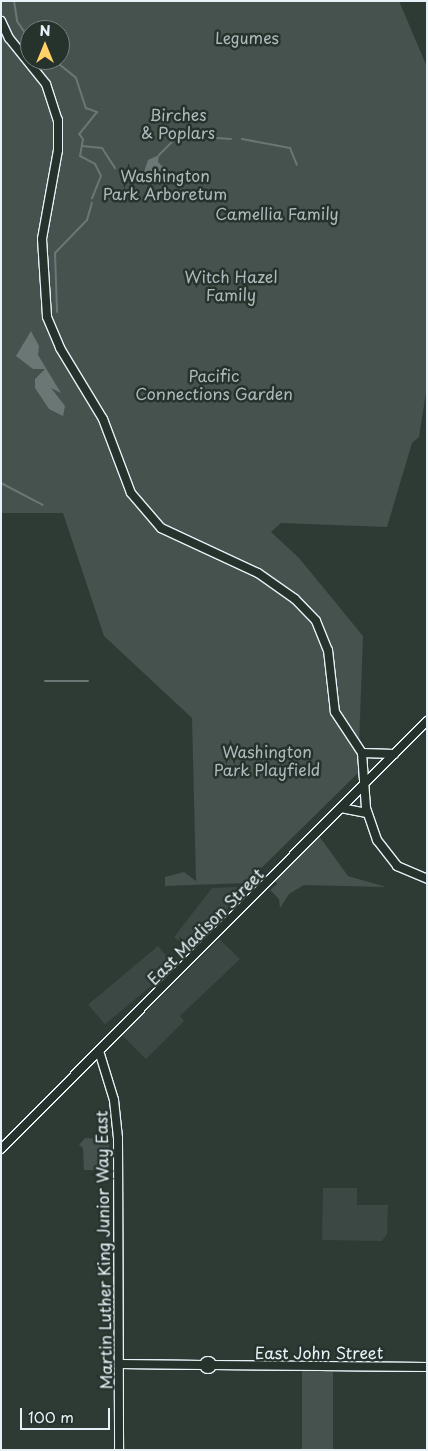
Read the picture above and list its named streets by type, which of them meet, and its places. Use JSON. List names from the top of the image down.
{
  "streets": {
    "main road": ["East Madison Street", "Martin Luther King Junior Way East", "East John Street"]
  },
  "crossings": [
    ["East Madison Street", "Martin Luther King Junior Way East"],
    ["Martin Luther King Junior Way East", "East John Street"]
  ],
  "parks": [
    "Legumes",
    "Birches & Poplars",
    "Washington Park Arboretum",
    "Camellia Family",
    "Witch Hazel Family",
    "Pacific Connections Garden",
    "Washington Park Playfield"
  ],
  "scale_bar": "100 m",
  "north": "top"
}
